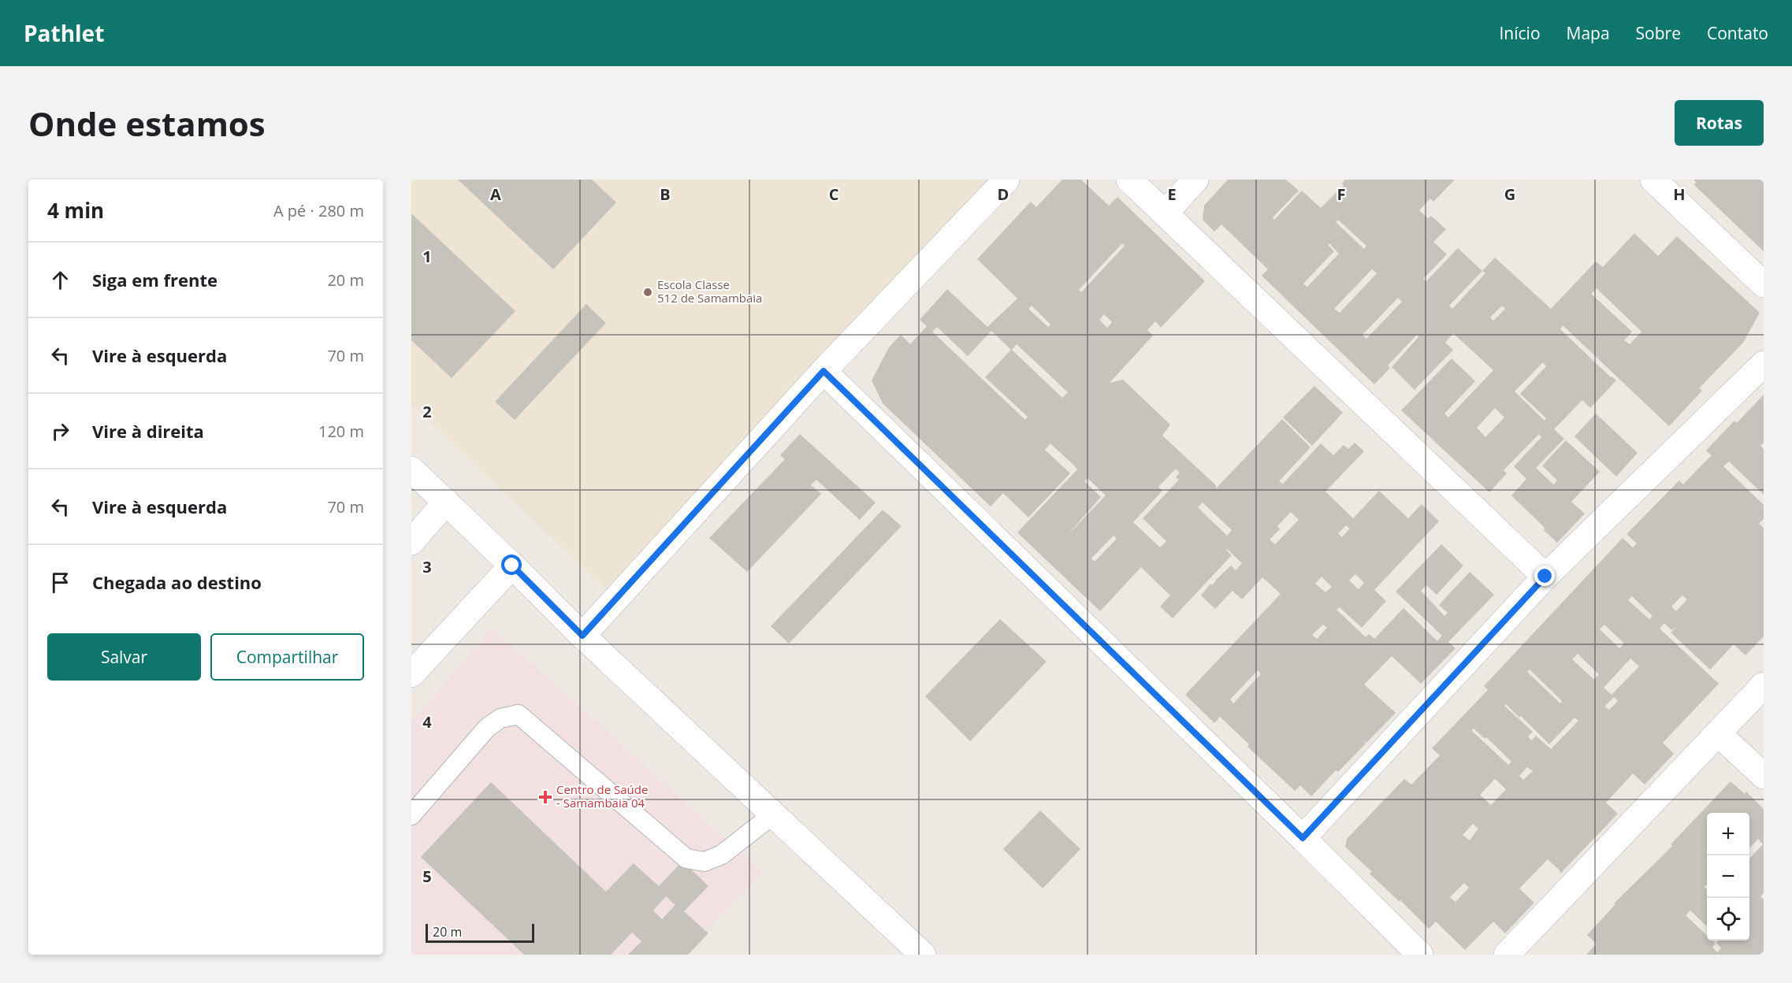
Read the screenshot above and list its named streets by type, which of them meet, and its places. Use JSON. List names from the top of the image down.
{
  "places": {
    "other": ["Escola Classe 512 de Samambaia"],
    "health": ["Centro de Saúde - Samambaia 04"]
  },
  "scale_bar": "20 m",
  "page": {
    "header": "Pathlet",
    "nav": [
      "Início",
      "Mapa",
      "Sobre",
      "Contato"
    ],
    "buttons": [
      "Rotas",
      ["Salvar", "Compartilhar"]
    ],
    "title": "Onde estamos",
    "heading": ["4 min", "A pé · 280 m"],
    "list": [
      ["Siga em frente", "20 m"],
      ["Vire à esquerda", "70 m"],
      ["Vire à direita", "120 m"],
      ["Vire à esquerda", "70 m"],
      "Chegada ao destino"
    ],
    "map_buttons": ["+", "−"],
    "scale": "20 m"
  },
  "grid": {
    "columns": [
      "A",
      "B",
      "C",
      "D",
      "E",
      "F",
      "G",
      "H"
    ],
    "rows": [
      "1",
      "2",
      "3",
      "4",
      "5"
    ]
  }
}
